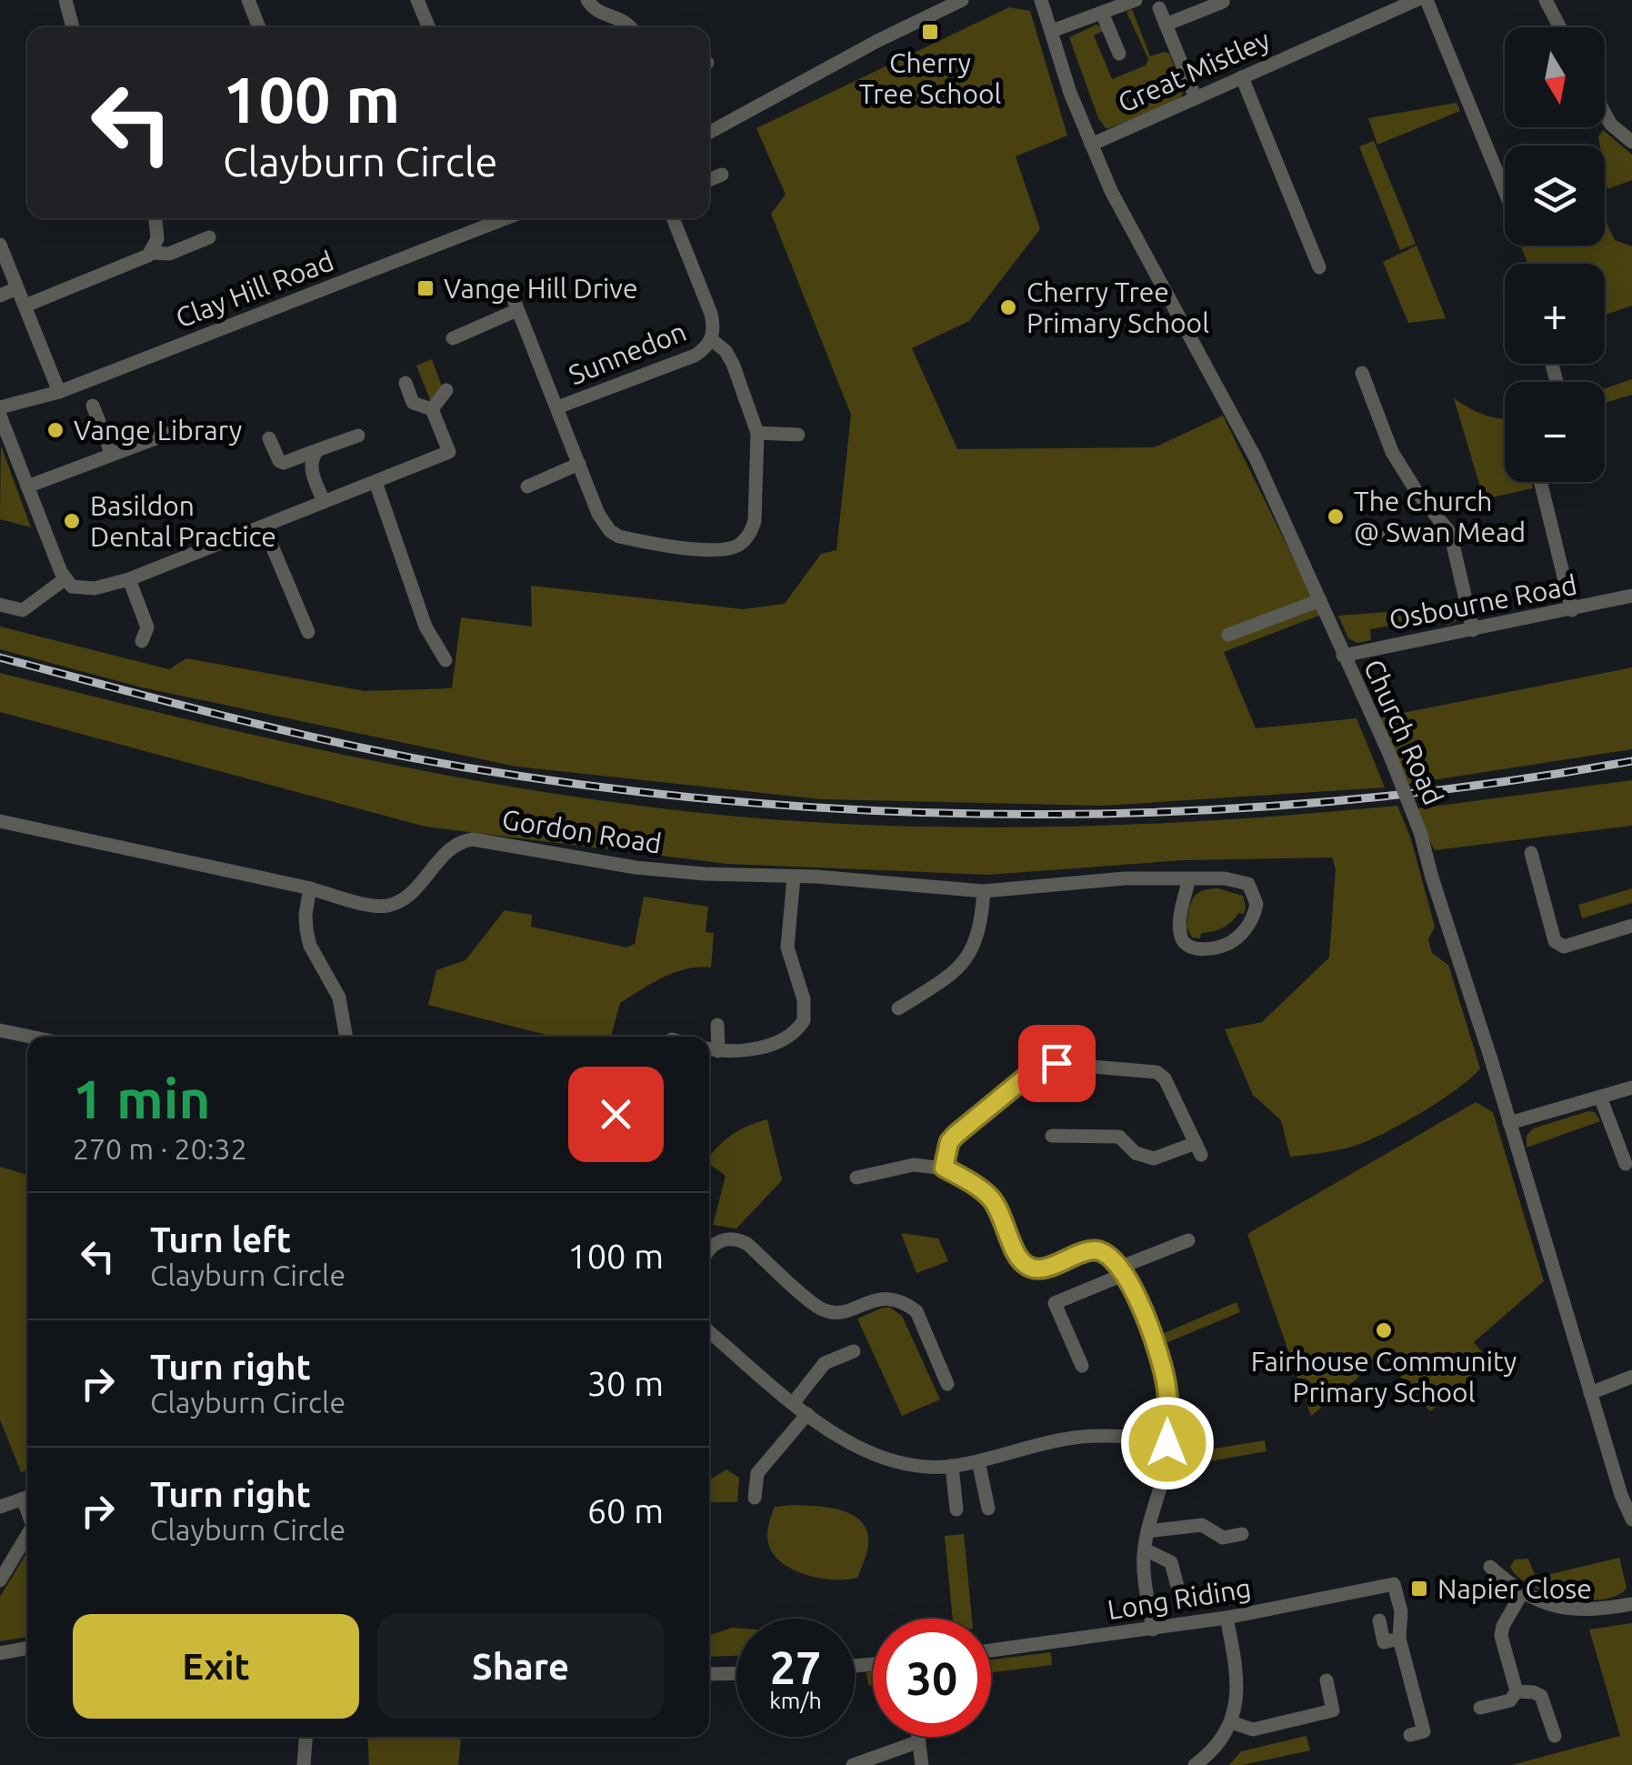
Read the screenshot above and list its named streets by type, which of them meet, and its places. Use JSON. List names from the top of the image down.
{
  "streets": {
    "street": [
      "Great Mistley",
      "Clay Hill Road",
      "Sunnedon",
      "Osbourne Road",
      "Church Road",
      "Gordon Road",
      "Long Riding"
    ]
  },
  "crossings": [
    ["Great Mistley", "Church Road"],
    ["Osbourne Road", "Church Road"]
  ],
  "places": {
    "transit": ["Cherry Tree School", "Vange Hill Drive", "Napier Close"],
    "other": [
      "Cherry Tree Primary School",
      "Vange Library",
      "The Church @ Swan Mead",
      "Basildon Dental Practice",
      "Fairhouse Community Primary School"
    ]
  },
  "north": "bottom",
  "page": {
    "map_buttons": ["+", "−"],
    "turn": ["100 m", "Clayburn Circle"],
    "heading": ["1 min", "270 m · 20:32"],
    "list": [
      {
        "name": "Turn left",
        "note": "Clayburn Circle",
        "value": "100 m"
      },
      {
        "name": "Turn right",
        "note": "Clayburn Circle",
        "value": "30 m"
      },
      {
        "name": "Turn right",
        "note": "Clayburn Circle",
        "value": "60 m"
      }
    ],
    "buttons": ["Exit", "Share"],
    "speed": "27 km/h",
    "limit": "30"
  }
}
